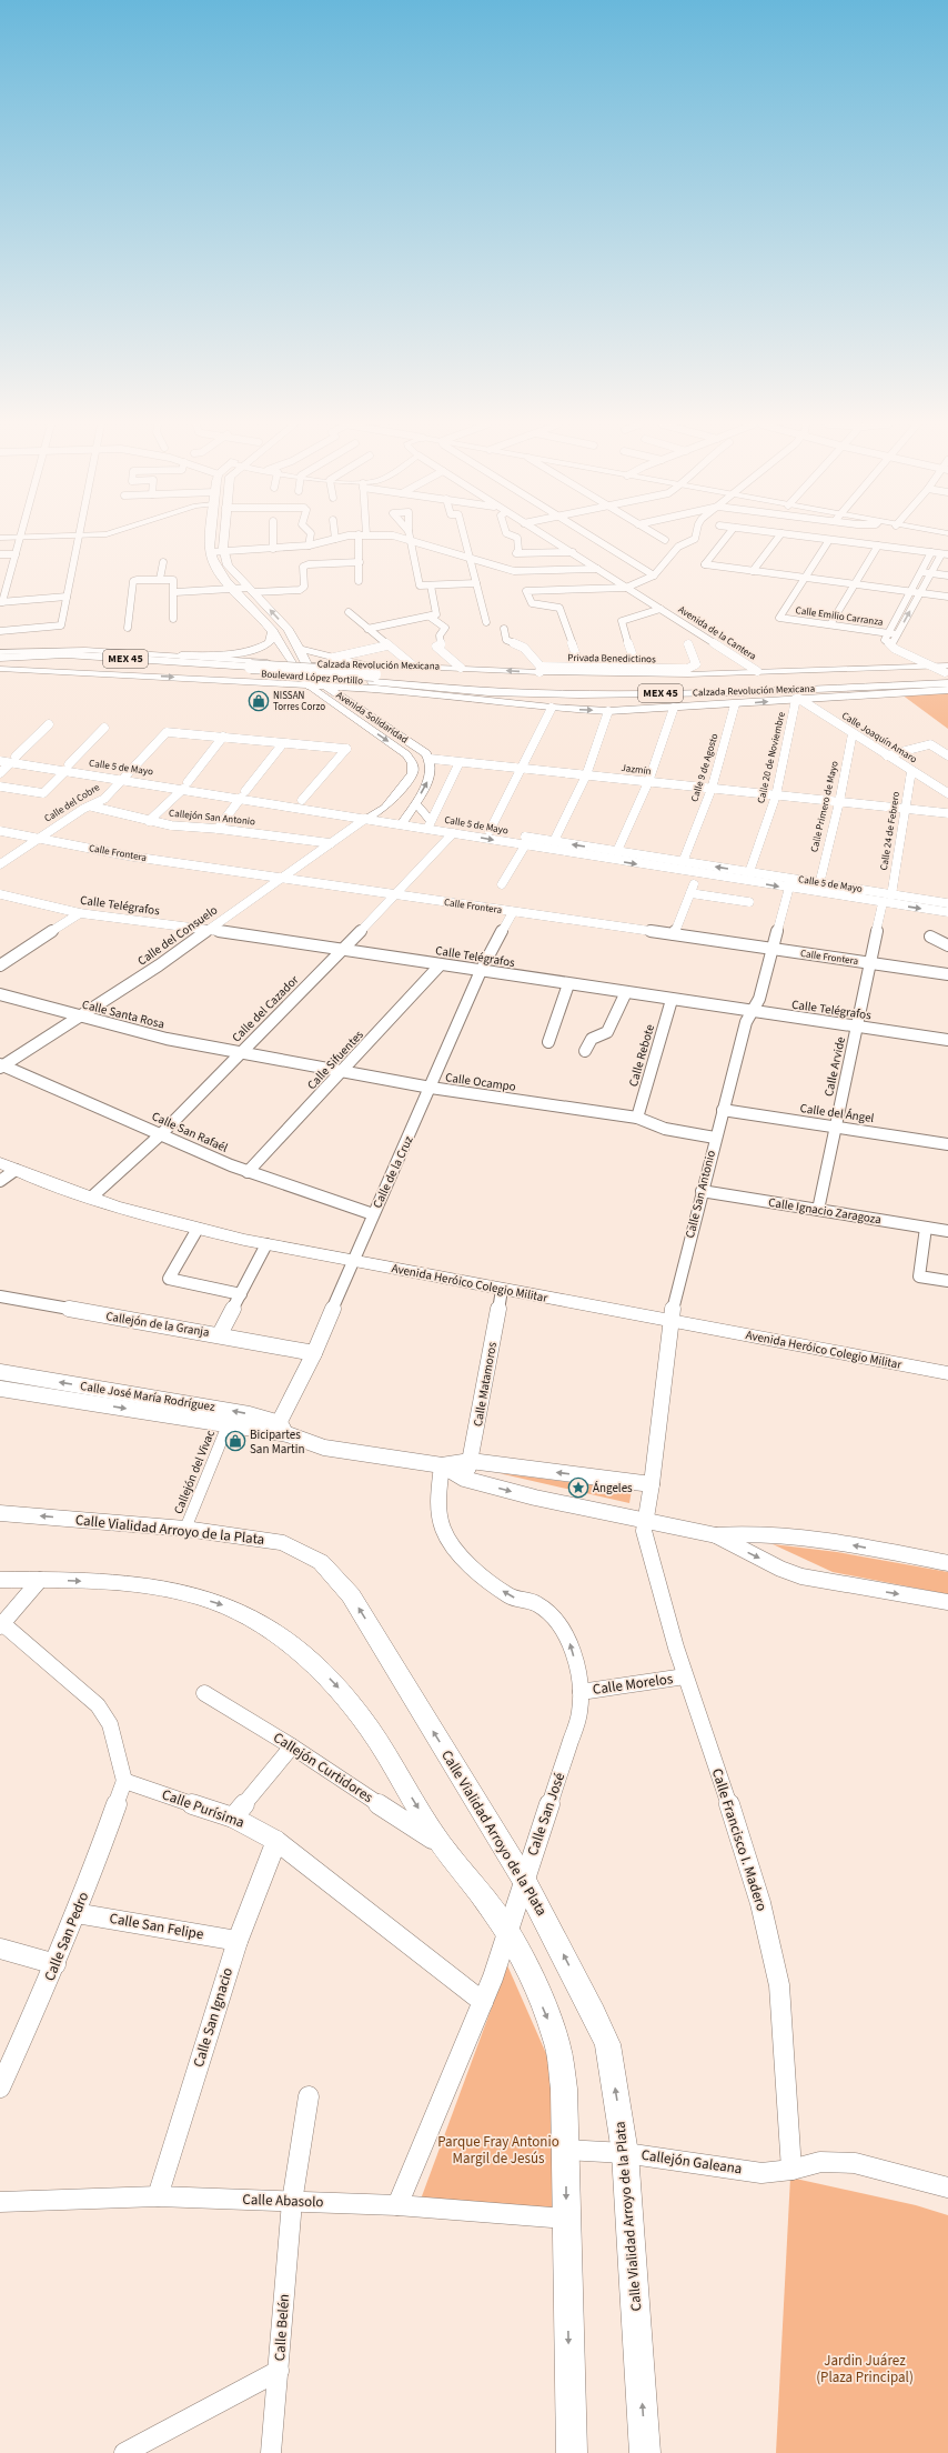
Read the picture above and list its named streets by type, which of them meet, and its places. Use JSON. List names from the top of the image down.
{
  "streets": {
    "main road": [
      "MEX 45",
      "Calzada Revolución Mexicana",
      "Boulevard López Portillo",
      "Avenida Solidaridad",
      "Avenida Heróico Colegio Militar",
      "Calle Vialidad Arroyo de la Plata"
    ],
    "street": [
      "Calle Emilio Carranza",
      "Avenida de la Cantera",
      "Privada Benedictinos",
      "Calle Joaquín Amaro",
      "Calle 20 de Noviembre",
      "Calle 5 de Mayo",
      "Calle 9 de Agosto",
      "Jazmín",
      "Calle del Cobre",
      "Calle Primero de Mayo",
      "Callejón San Antonio",
      "Calle 24 de Febrero",
      "Calle Frontera",
      "Calle Telégrafos",
      "Calle del Consuelo",
      "Calle del Cazador",
      "Calle Santa Rosa",
      "Calle Rebote",
      "Calle Sifuentes",
      "Calle Arvide",
      "Calle Ocampo",
      "Calle del Ángel",
      "Calle San Rafaél",
      "Calle de la Cruz",
      "Calle San Antonio",
      "Calle Ignacio Zaragoza",
      "Callejón de la Granja",
      "Calle Matamoros",
      "Calle José María Rodríguez",
      "Callejón del Vivac",
      "Calle Morelos",
      "Callejón Curtidores",
      "Calle Purísima",
      "Calle San José",
      "Calle Francisco I. Madero",
      "Calle San Felipe",
      "Calle San Pedro",
      "Calle San Ignacio",
      "Callejón Galeana",
      "Calle Abasolo",
      "Calle Belén"
    ]
  },
  "crossings": [
    ["Avenida de la Cantera", "Calzada Revolución Mexicana"],
    ["MEX 45", "Boulevard López Portillo"],
    ["Privada Benedictinos", "Calzada Revolución Mexicana"],
    ["Calzada Revolución Mexicana", "Boulevard López Portillo"],
    ["Calzada Revolución Mexicana", "Avenida Solidaridad"],
    ["Calzada Revolución Mexicana", "Calle Joaquín Amaro"],
    ["Calzada Revolución Mexicana", "Calle 20 de Noviembre"],
    ["Calzada Revolución Mexicana", "Calle 9 de Agosto"],
    ["Avenida Solidaridad", "Calle 5 de Mayo"],
    ["Avenida Solidaridad", "Jazmín"],
    ["Avenida Solidaridad", "Calle del Consuelo"],
    ["Calle Joaquín Amaro", "Calle 20 de Noviembre"],
    ["Calle Joaquín Amaro", "Calle Primero de Mayo"],
    ["Calle Joaquín Amaro", "Calle 24 de Febrero"],
    ["Calle 20 de Noviembre", "Calle 5 de Mayo"],
    ["Calle 20 de Noviembre", "Jazmín"],
    ["Calle 5 de Mayo", "Calle 9 de Agosto"],
    ["Calle 5 de Mayo", "Calle del Cobre"],
    ["Calle 5 de Mayo", "Calle Primero de Mayo"],
    ["Calle 5 de Mayo", "Calle 24 de Febrero"],
    ["Calle 5 de Mayo", "Calle del Consuelo"],
    ["Calle 5 de Mayo", "Calle del Cazador"],
    ["Calle 5 de Mayo", "Calle Arvide"],
    ["Calle 5 de Mayo", "Calle San Antonio"],
    ["Calle 9 de Agosto", "Jazmín"],
    ["Jazmín", "Calle Primero de Mayo"],
    ["Jazmín", "Calle 24 de Febrero"],
    ["Calle del Cobre", "Callejón San Antonio"],
    ["Calle del Cobre", "Calle Frontera"],
    ["Callejón San Antonio", "Calle del Consuelo"],
    ["Calle Frontera", "Calle del Consuelo"],
    ["Calle Frontera", "Calle del Cazador"],
    ["Calle Frontera", "Calle Arvide"],
    ["Calle Frontera", "Calle de la Cruz"],
    ["Calle Frontera", "Calle San Antonio"],
    ["Calle Telégrafos", "Calle del Consuelo"],
    ["Calle Telégrafos", "Calle del Cazador"],
    ["Calle Telégrafos", "Calle Rebote"],
    ["Calle Telégrafos", "Calle Sifuentes"],
    ["Calle Telégrafos", "Calle Arvide"],
    ["Calle Telégrafos", "Calle de la Cruz"],
    ["Calle Telégrafos", "Calle San Antonio"],
    ["Calle del Consuelo", "Calle Santa Rosa"],
    ["Calle del Consuelo", "Calle San Rafaél"],
    ["Calle del Cazador", "Calle Santa Rosa"],
    ["Calle del Cazador", "Calle Ocampo"],
    ["Calle del Cazador", "Calle San Rafaél"],
    ["Calle del Cazador", "Avenida Heróico Colegio Militar"],
    ["Calle Santa Rosa", "Calle Ocampo"],
    ["Calle Rebote", "Calle Ocampo"],
    ["Calle Sifuentes", "Calle Ocampo"],
    ["Calle Sifuentes", "Calle San Rafaél"],
    ["Calle Arvide", "Calle del Ángel"],
    ["Calle Arvide", "Calle Ignacio Zaragoza"],
    ["Calle Ocampo", "Calle de la Cruz"],
    ["Calle Ocampo", "Calle San Antonio"],
    ["Calle del Ángel", "Calle San Antonio"],
    ["Calle San Rafaél", "Calle de la Cruz"],
    ["Calle de la Cruz", "Avenida Heróico Colegio Militar"],
    ["Calle de la Cruz", "Callejón de la Granja"],
    ["Calle de la Cruz", "Calle José María Rodríguez"],
    ["Calle San Antonio", "Calle Ignacio Zaragoza"],
    ["Calle San Antonio", "Avenida Heróico Colegio Militar"],
    ["Calle San Antonio", "Calle José María Rodríguez"],
    ["Calle San Antonio", "Calle Francisco I. Madero"],
    ["Avenida Heróico Colegio Militar", "Calle Matamoros"],
    ["Calle Matamoros", "Calle José María Rodríguez"],
    ["Calle José María Rodríguez", "Callejón del Vivac"],
    ["Calle José María Rodríguez", "Calle San José"],
    ["Calle José María Rodríguez", "Calle Francisco I. Madero"],
    ["Callejón del Vivac", "Calle Vialidad Arroyo de la Plata"],
    ["Calle Vialidad Arroyo de la Plata", "Calle San José"],
    ["Calle Vialidad Arroyo de la Plata", "Callejón Galeana"],
    ["Calle Morelos", "Calle San José"],
    ["Calle Morelos", "Calle Francisco I. Madero"],
    ["Calle Purísima", "Calle San José"],
    ["Calle Purísima", "Calle San Pedro"],
    ["Calle Purísima", "Calle San Ignacio"],
    ["Calle San José", "Calle Abasolo"],
    ["Calle Francisco I. Madero", "Callejón Galeana"],
    ["Calle San Felipe", "Calle San Pedro"],
    ["Calle San Felipe", "Calle San Ignacio"],
    ["Calle San Ignacio", "Calle Abasolo"],
    ["Calle Abasolo", "Calle Belén"]
  ],
  "one_way": ["Calle Vialidad Arroyo de la Plata"],
  "parks": ["Parque Fray Antonio Margil de Jesús", "Jardin Juárez (Plaza Principal)"],
  "places": {
    "shop": ["NISSAN Torres Corzo", "Bicipartes San Martin"],
    "place": ["Ángeles"]
  }
}
